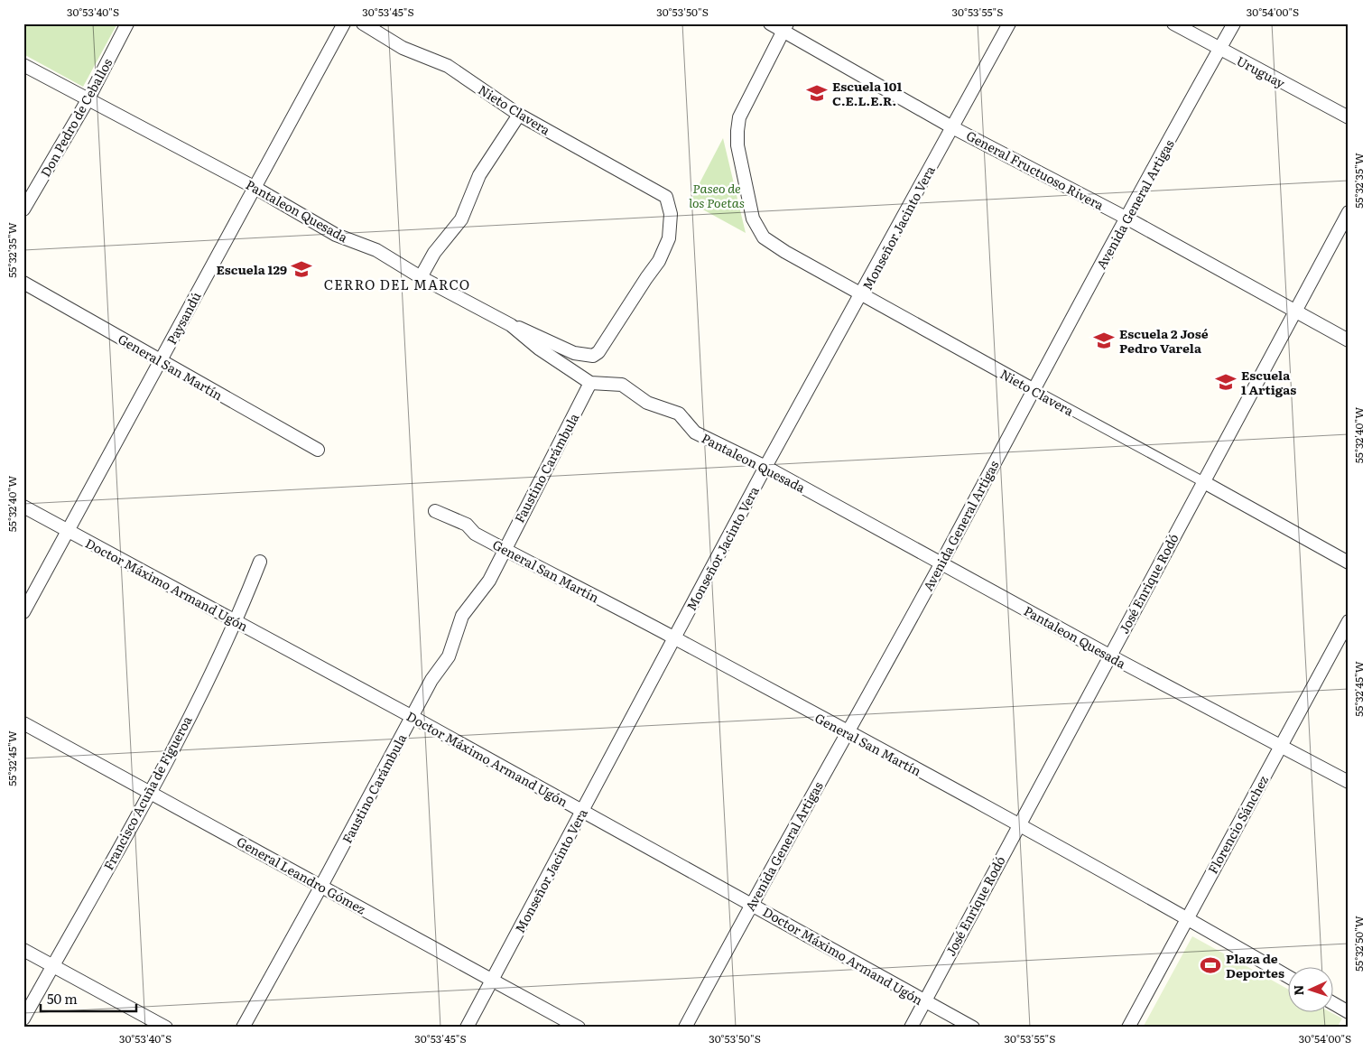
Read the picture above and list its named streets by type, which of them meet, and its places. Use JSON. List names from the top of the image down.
{
  "streets": {
    "street": [
      "Uruguay",
      "Nieto Clavera",
      "Don Pedro de Ceballos",
      "General Fructuoso Rivera",
      "Avenida General Artigas",
      "Pantaleon Quesada",
      "Monseñor Jacinto Vera",
      "Paysandú",
      "General San Martín",
      "Faustino Carámbula",
      "José Enrique Rodó",
      "Doctor Máximo Armand Ugón",
      "Francisco Acuña de Figueroa",
      "Florencio Sánchez",
      "General Leandro Gómez"
    ]
  },
  "crossings": [
    ["Uruguay", "Avenida General Artigas"],
    ["Nieto Clavera", "General Fructuoso Rivera"],
    ["Nieto Clavera", "Avenida General Artigas"],
    ["Nieto Clavera", "Pantaleon Quesada"],
    ["Nieto Clavera", "Monseñor Jacinto Vera"],
    ["Nieto Clavera", "José Enrique Rodó"],
    ["Don Pedro de Ceballos", "Pantaleon Quesada"],
    ["General Fructuoso Rivera", "Avenida General Artigas"],
    ["General Fructuoso Rivera", "Monseñor Jacinto Vera"],
    ["General Fructuoso Rivera", "José Enrique Rodó"],
    ["Avenida General Artigas", "Pantaleon Quesada"],
    ["Avenida General Artigas", "General San Martín"],
    ["Avenida General Artigas", "Doctor Máximo Armand Ugón"],
    ["Pantaleon Quesada", "Monseñor Jacinto Vera"],
    ["Pantaleon Quesada", "Paysandú"],
    ["Pantaleon Quesada", "Faustino Carámbula"],
    ["Pantaleon Quesada", "José Enrique Rodó"],
    ["Pantaleon Quesada", "Florencio Sánchez"],
    ["Monseñor Jacinto Vera", "General San Martín"],
    ["Monseñor Jacinto Vera", "Doctor Máximo Armand Ugón"],
    ["Monseñor Jacinto Vera", "General Leandro Gómez"],
    ["Paysandú", "General San Martín"],
    ["Paysandú", "Doctor Máximo Armand Ugón"],
    ["General San Martín", "Faustino Carámbula"],
    ["General San Martín", "José Enrique Rodó"],
    ["General San Martín", "Florencio Sánchez"],
    ["Faustino Carámbula", "Doctor Máximo Armand Ugón"],
    ["Faustino Carámbula", "General Leandro Gómez"],
    ["José Enrique Rodó", "Doctor Máximo Armand Ugón"],
    ["Doctor Máximo Armand Ugón", "Francisco Acuña de Figueroa"],
    ["Francisco Acuña de Figueroa", "General Leandro Gómez"]
  ],
  "districts": ["CERRO DEL MARCO"],
  "parks": ["Paseo de los Poetas"],
  "places": {
    "school or university": [
      "Escuela 101 C.E.L.E.R.",
      "Escuela 129",
      "Escuela 2 José Pedro Varela",
      "Escuela 1 Artigas"
    ],
    "sports": ["Plaza de Deportes"]
  },
  "scale_bar": "50 m",
  "north": "left",
  "coordinates": [
    "30°53'40\"S",
    "30°53'45\"S",
    "30°53'50\"S",
    "30°53'55\"S",
    "30°54'00\"S",
    "55°32'35\"W",
    "55°32'40\"W",
    "55°32'45\"W",
    "55°32'50\"W"
  ]
}
